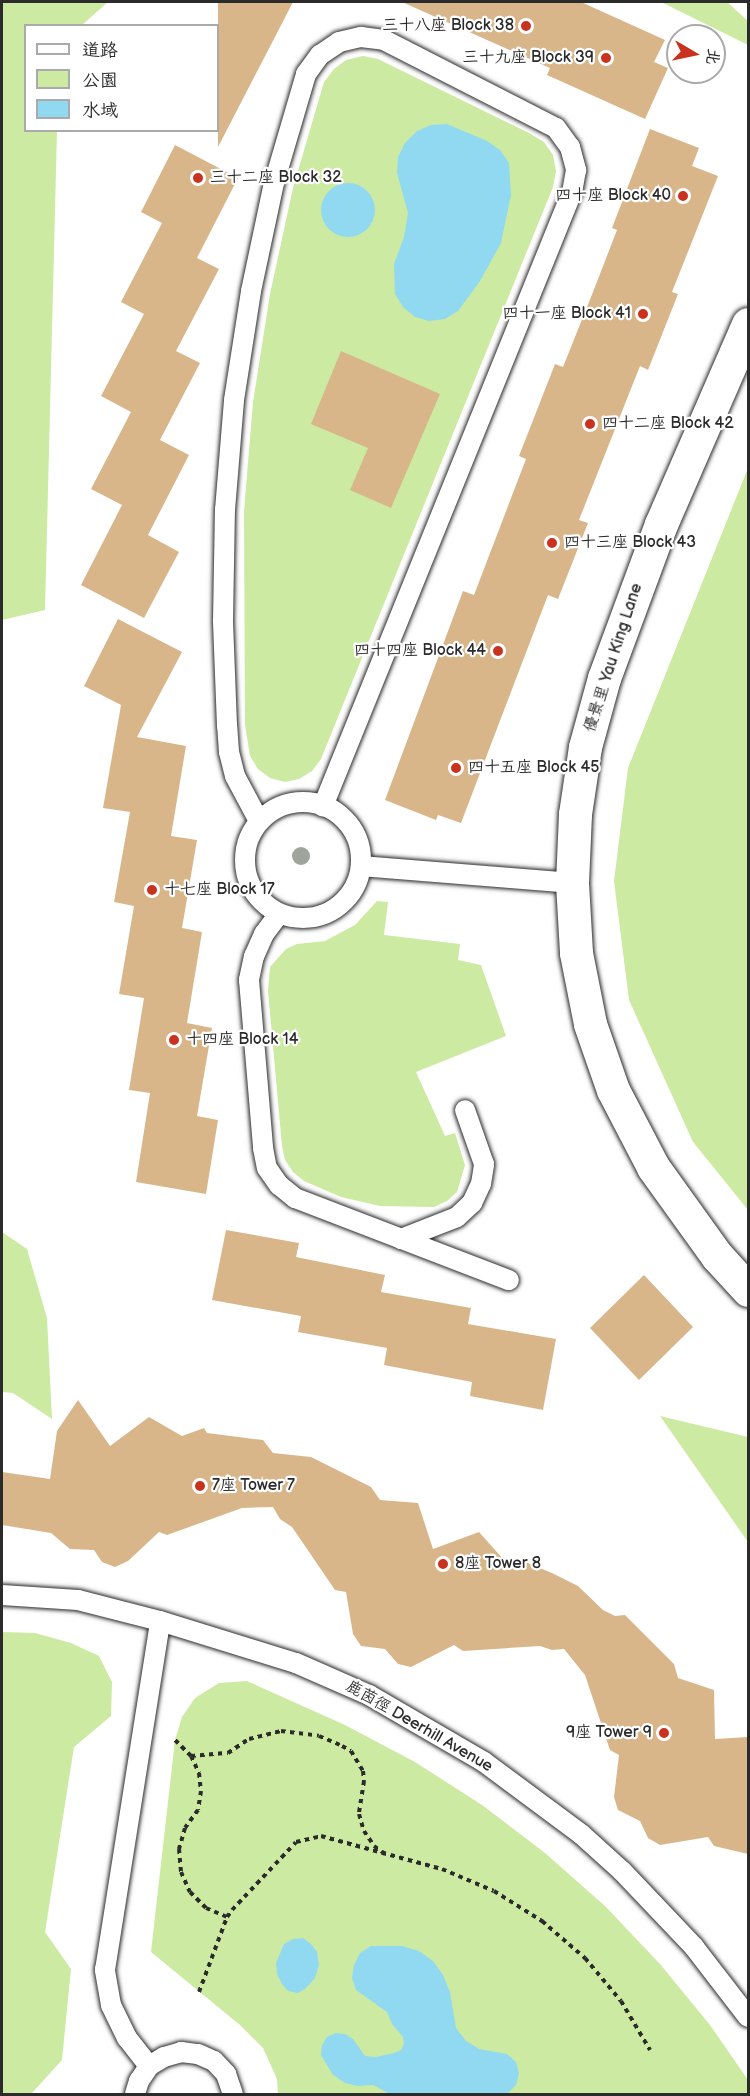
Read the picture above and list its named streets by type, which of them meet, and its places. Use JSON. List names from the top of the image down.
{
  "streets": {
    "street": ["優景里 Yau King Lane"],
    "lane": ["鹿茵徑 Deerhill Avenue"]
  },
  "places": [
    "三十八座 Block 38",
    "三十九座 Block 39",
    "三十二座 Block 32",
    "四十座 Block 40",
    "四十一座 Block 41",
    "四十二座 Block 42",
    "四十三座 Block 43",
    "四十四座 Block 44",
    "四十五座 Block 45",
    "十七座 Block 17",
    "十四座 Block 14",
    "7座 Tower 7",
    "8座 Tower 8",
    "9座 Tower 9"
  ],
  "legend": ["道路", "公園", "水域"],
  "north": "right"
}
